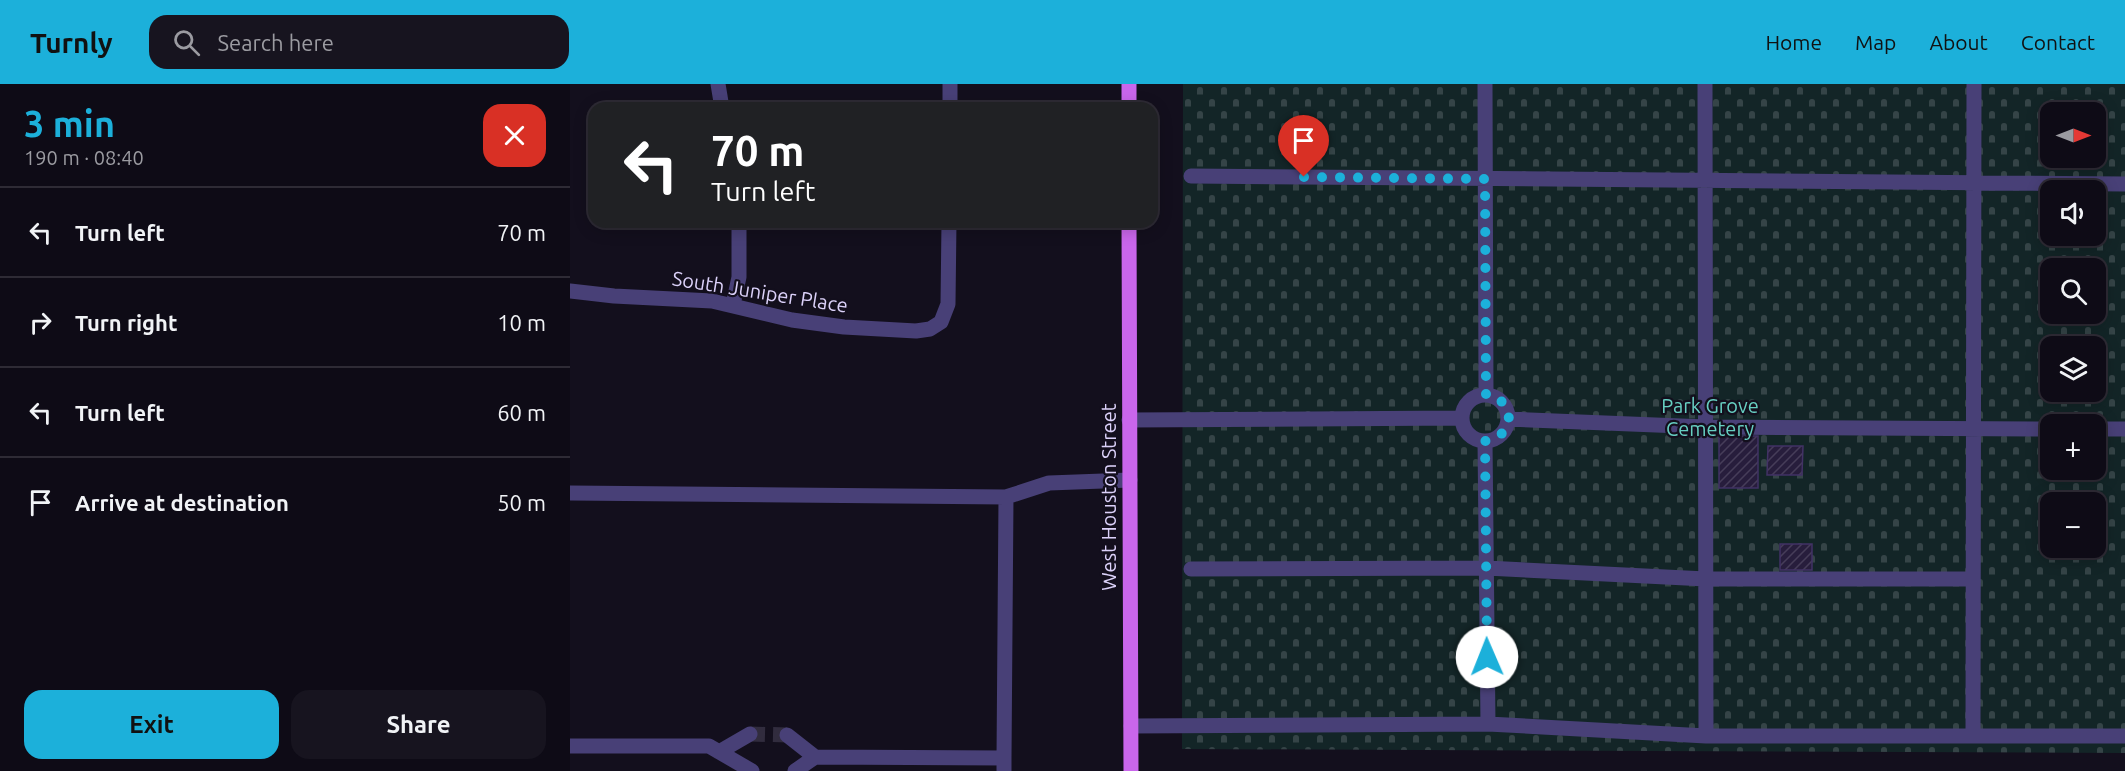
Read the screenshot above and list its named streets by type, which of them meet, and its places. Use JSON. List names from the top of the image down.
{
  "streets": {
    "main road": ["West Houston Street"],
    "street": ["South Juniper Place"]
  },
  "parks": ["Park Grove Cemetery"],
  "north": "right",
  "page": {
    "header": "Turnly",
    "search": "Search here",
    "nav": [
      "Home",
      "Map",
      "About",
      "Contact"
    ],
    "heading": ["3 min", "190 m · 08:40"],
    "map_buttons": ["+", "−"],
    "turn": ["70 m", "Turn left"],
    "list": [
      {
        "name": "Turn left",
        "value": "70 m"
      },
      {
        "name": "Turn right",
        "value": "10 m"
      },
      {
        "name": "Turn left",
        "value": "60 m"
      },
      {
        "name": "Arrive at destination",
        "value": "50 m"
      }
    ],
    "buttons": ["Exit", "Share"]
  }
}
